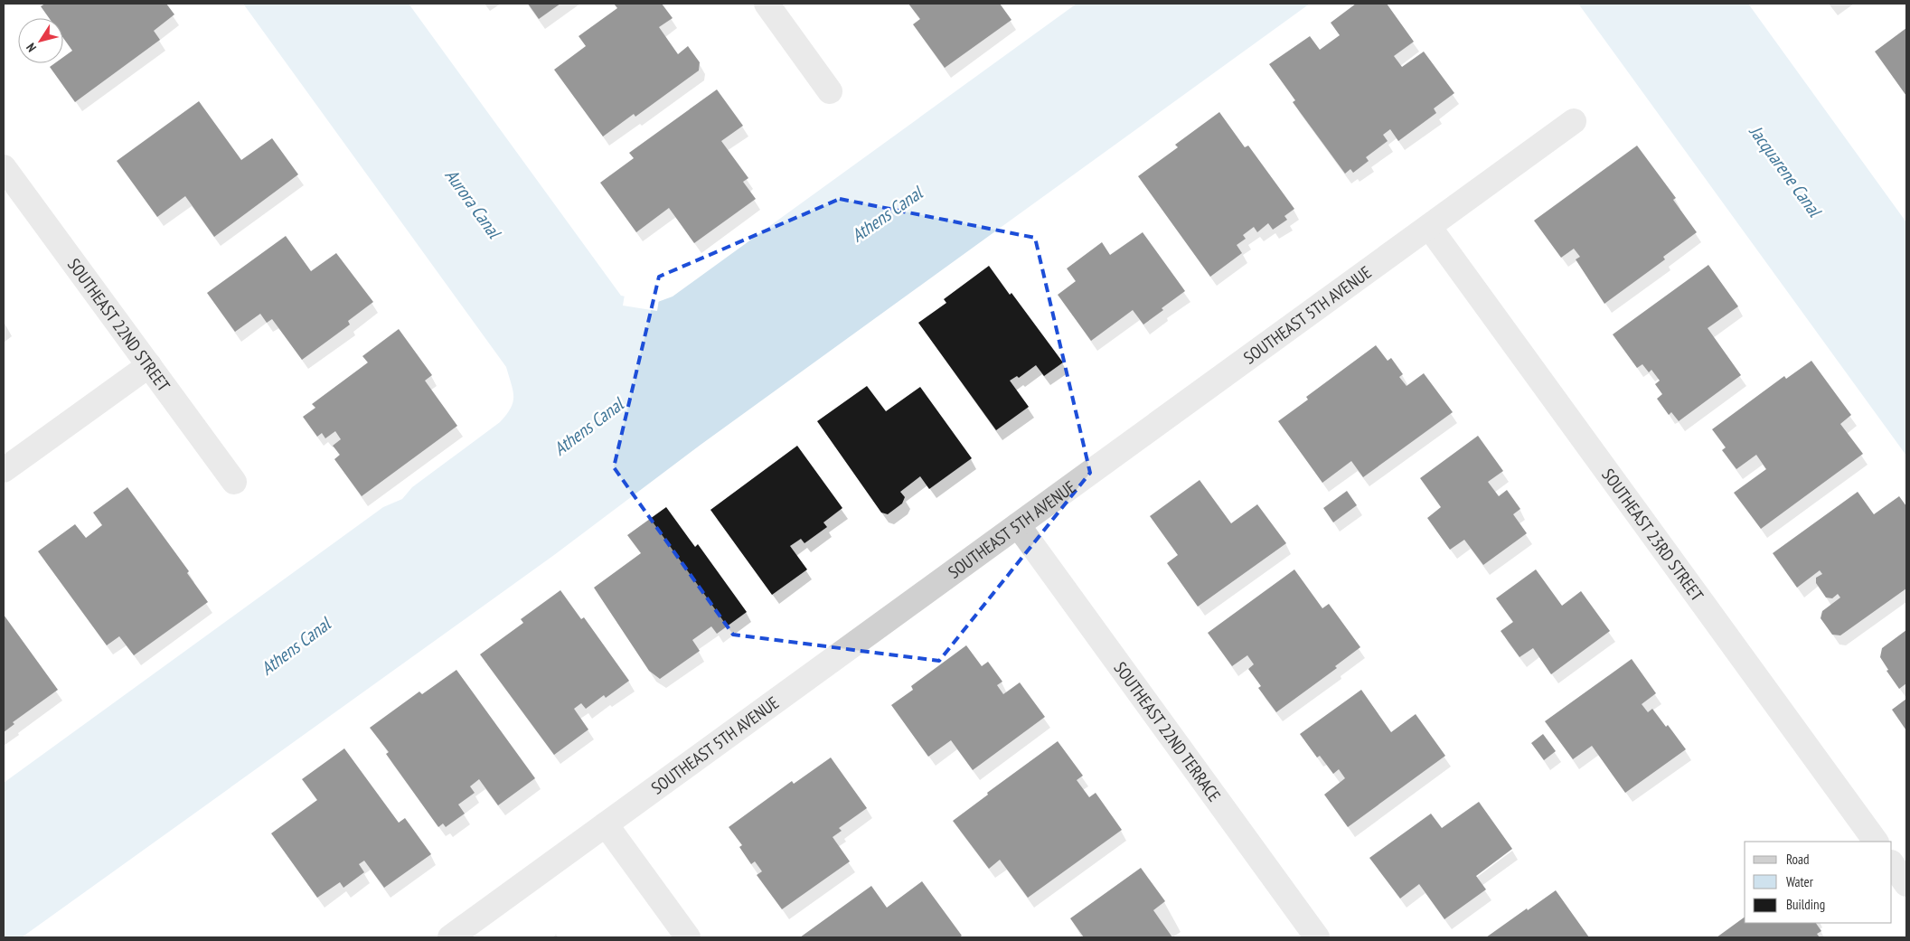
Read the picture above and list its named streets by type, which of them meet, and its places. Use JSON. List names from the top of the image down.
{
  "streets": {
    "street": [
      "SOUTHEAST 5TH AVENUE",
      "SOUTHEAST 22ND STREET",
      "SOUTHEAST 23RD STREET",
      "SOUTHEAST 22ND TERRACE"
    ]
  },
  "crossings": [
    ["SOUTHEAST 5TH AVENUE", "SOUTHEAST 23RD STREET"],
    ["SOUTHEAST 5TH AVENUE", "SOUTHEAST 22ND TERRACE"]
  ],
  "water": ["Jacquarene Canal", "Aurora Canal", "Athens Canal"],
  "legend": ["Road", "Water", "Building"],
  "north": "bottom left"
}
